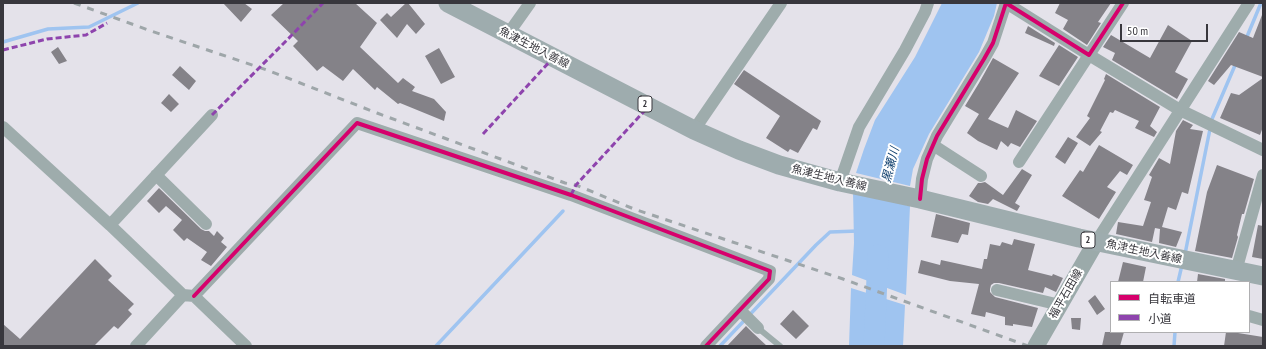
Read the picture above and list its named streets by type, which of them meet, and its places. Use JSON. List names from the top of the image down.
{
  "streets": {
    "main road": ["魚津生地入善線", "2", "福平石田線"]
  },
  "crossings": [
    ["魚津生地入善線", "福平石田線"]
  ],
  "water": ["黒瀬川"],
  "legend": ["自転車道", "小道"],
  "scale_bar": "50 m"
}
